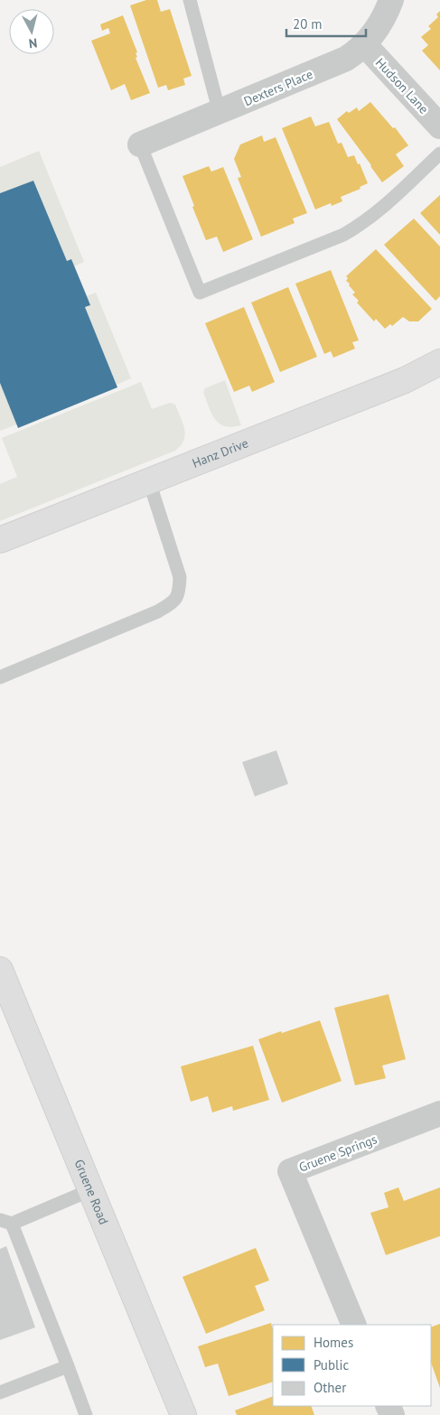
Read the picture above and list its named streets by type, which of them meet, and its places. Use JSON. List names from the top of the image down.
{
  "streets": {
    "street": [
      "Hudson Lane",
      "Dexters Place",
      "Hanz Drive",
      "Gruene Springs",
      "Gruene Road"
    ]
  },
  "crossings": [
    ["Hudson Lane", "Dexters Place"]
  ],
  "legend": ["Homes", "Public", "Other"],
  "scale_bar": "20 m",
  "north": "bottom"
}
